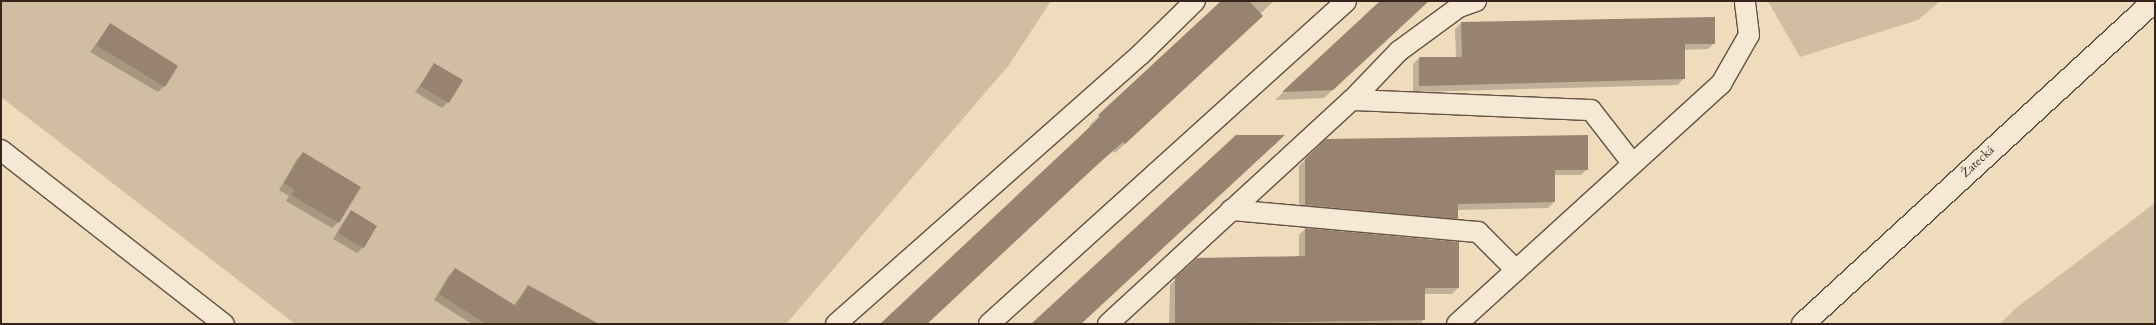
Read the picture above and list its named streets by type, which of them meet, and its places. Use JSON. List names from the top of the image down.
{
  "streets": {
    "street": ["Žatecká"]
  }
}
